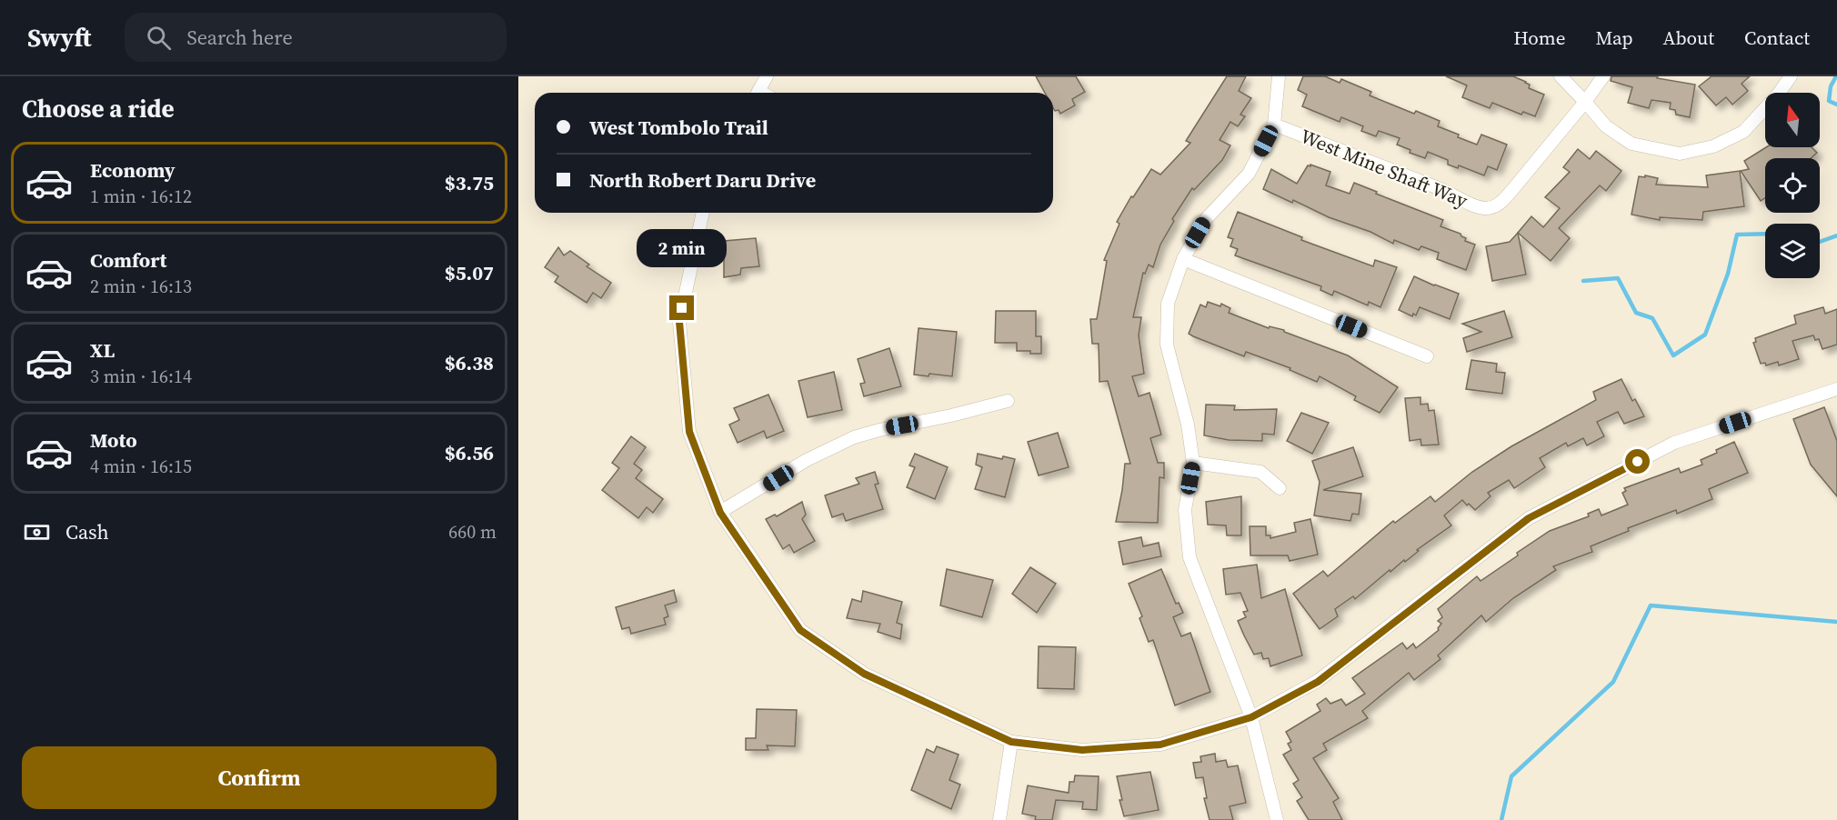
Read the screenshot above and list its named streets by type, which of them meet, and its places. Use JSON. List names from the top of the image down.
{
  "streets": {
    "street": ["West Mine Shaft Way"]
  },
  "north": "top",
  "page": {
    "header": "Swyft",
    "search": "Search here",
    "nav": [
      "Home",
      "Map",
      "About",
      "Contact"
    ],
    "heading": "Choose a ride",
    "banner": ["West Tombolo Trail", "North Robert Daru Drive"],
    "list": [
      {
        "name": "Economy",
        "note": "1 min · 16:12",
        "value": "$3.75"
      },
      {
        "name": "Comfort",
        "note": "2 min · 16:13",
        "value": "$5.07"
      },
      {
        "name": "XL",
        "note": "3 min · 16:14",
        "value": "$6.38"
      },
      {
        "name": "Moto",
        "note": "4 min · 16:15",
        "value": "$6.56"
      }
    ],
    "bubble": "2 min",
    "pay": ["Cash", "660 m"],
    "buttons": "Confirm"
  }
}
